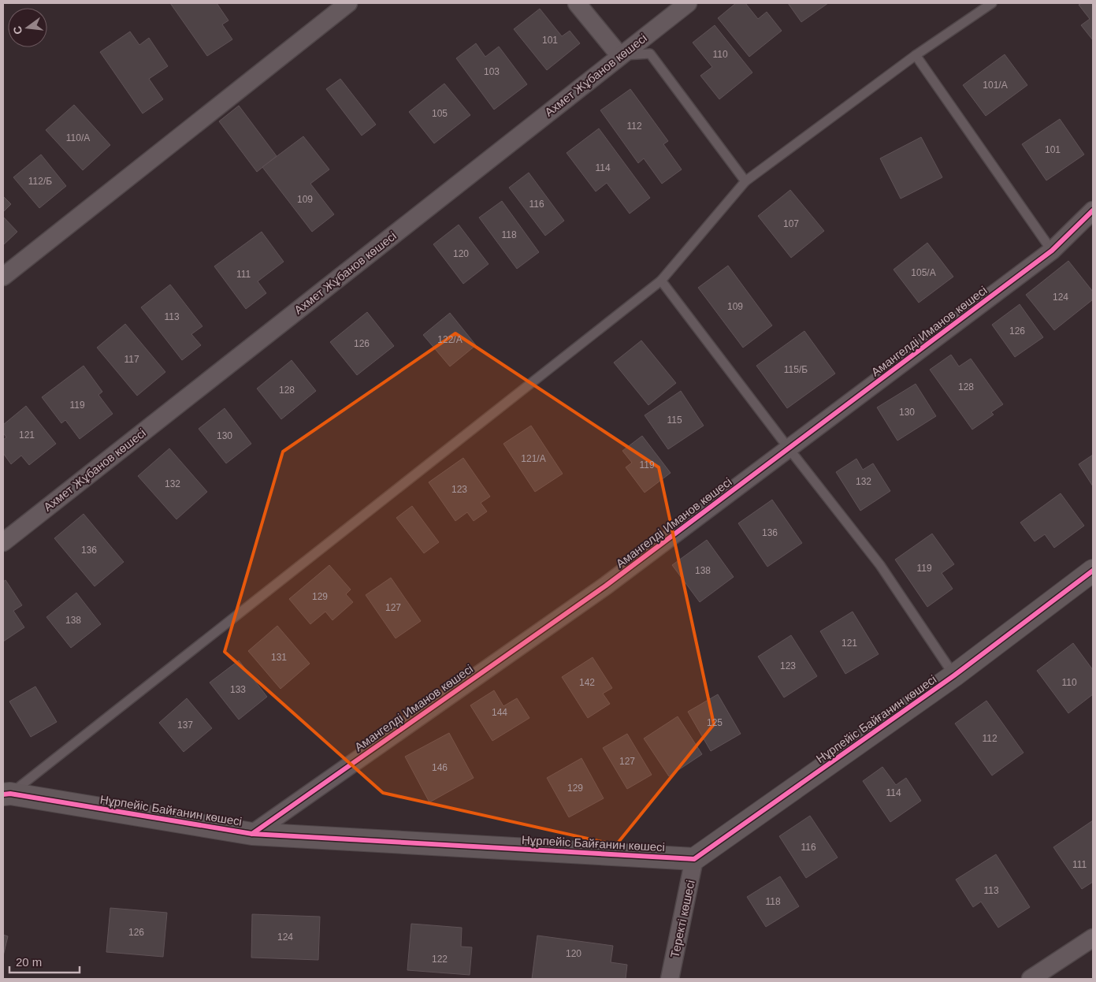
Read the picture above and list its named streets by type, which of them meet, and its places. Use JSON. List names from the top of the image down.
{
  "streets": {
    "street": [
      "Ахмет Жұбанов көшесі",
      "Амангелді Иманов көшесі",
      "Нұрпейіс Байғанин көшесі",
      "Теректі көшесі"
    ]
  },
  "crossings": [
    ["Амангелді Иманов көшесі", "Нұрпейіс Байғанин көшесі"],
    ["Нұрпейіс Байғанин көшесі", "Теректі көшесі"]
  ],
  "house_numbers": [
    "101",
    "110",
    "103",
    "101/А",
    "105",
    "112",
    "110/А",
    "101",
    "114",
    "112/Б",
    "109",
    "116",
    "107",
    "118",
    "120",
    "105/А",
    "111",
    "124",
    "109",
    "113",
    "126",
    "122/А",
    "126",
    "117",
    "115/Б",
    "128",
    "128",
    "119",
    "130",
    "115",
    "121",
    "130",
    "121/А",
    "119",
    "132",
    "132",
    "123",
    "136",
    "136",
    "119",
    "138",
    "129",
    "127",
    "138",
    "121",
    "131",
    "123",
    "142",
    "110",
    "133",
    "144",
    "125",
    "137",
    "112",
    "127",
    "146",
    "129",
    "114",
    "116",
    "111",
    "113",
    "118",
    "126",
    "124",
    "120",
    "122"
  ],
  "scale_bar": "20 m",
  "north": "left"
}
